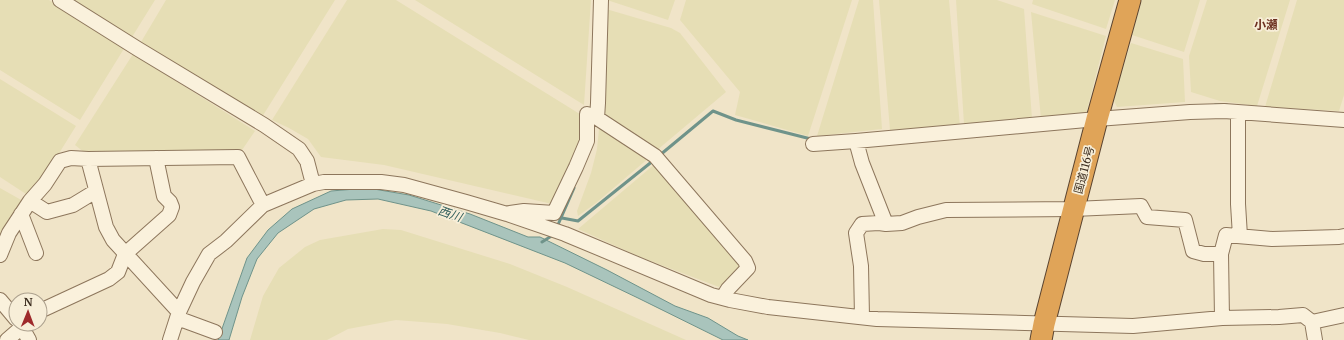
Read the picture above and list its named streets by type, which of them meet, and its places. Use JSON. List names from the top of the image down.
{
  "streets": {
    "highway": ["国道116号"]
  },
  "districts": ["小瀬"],
  "water": ["西川"],
  "north": "top"
}
